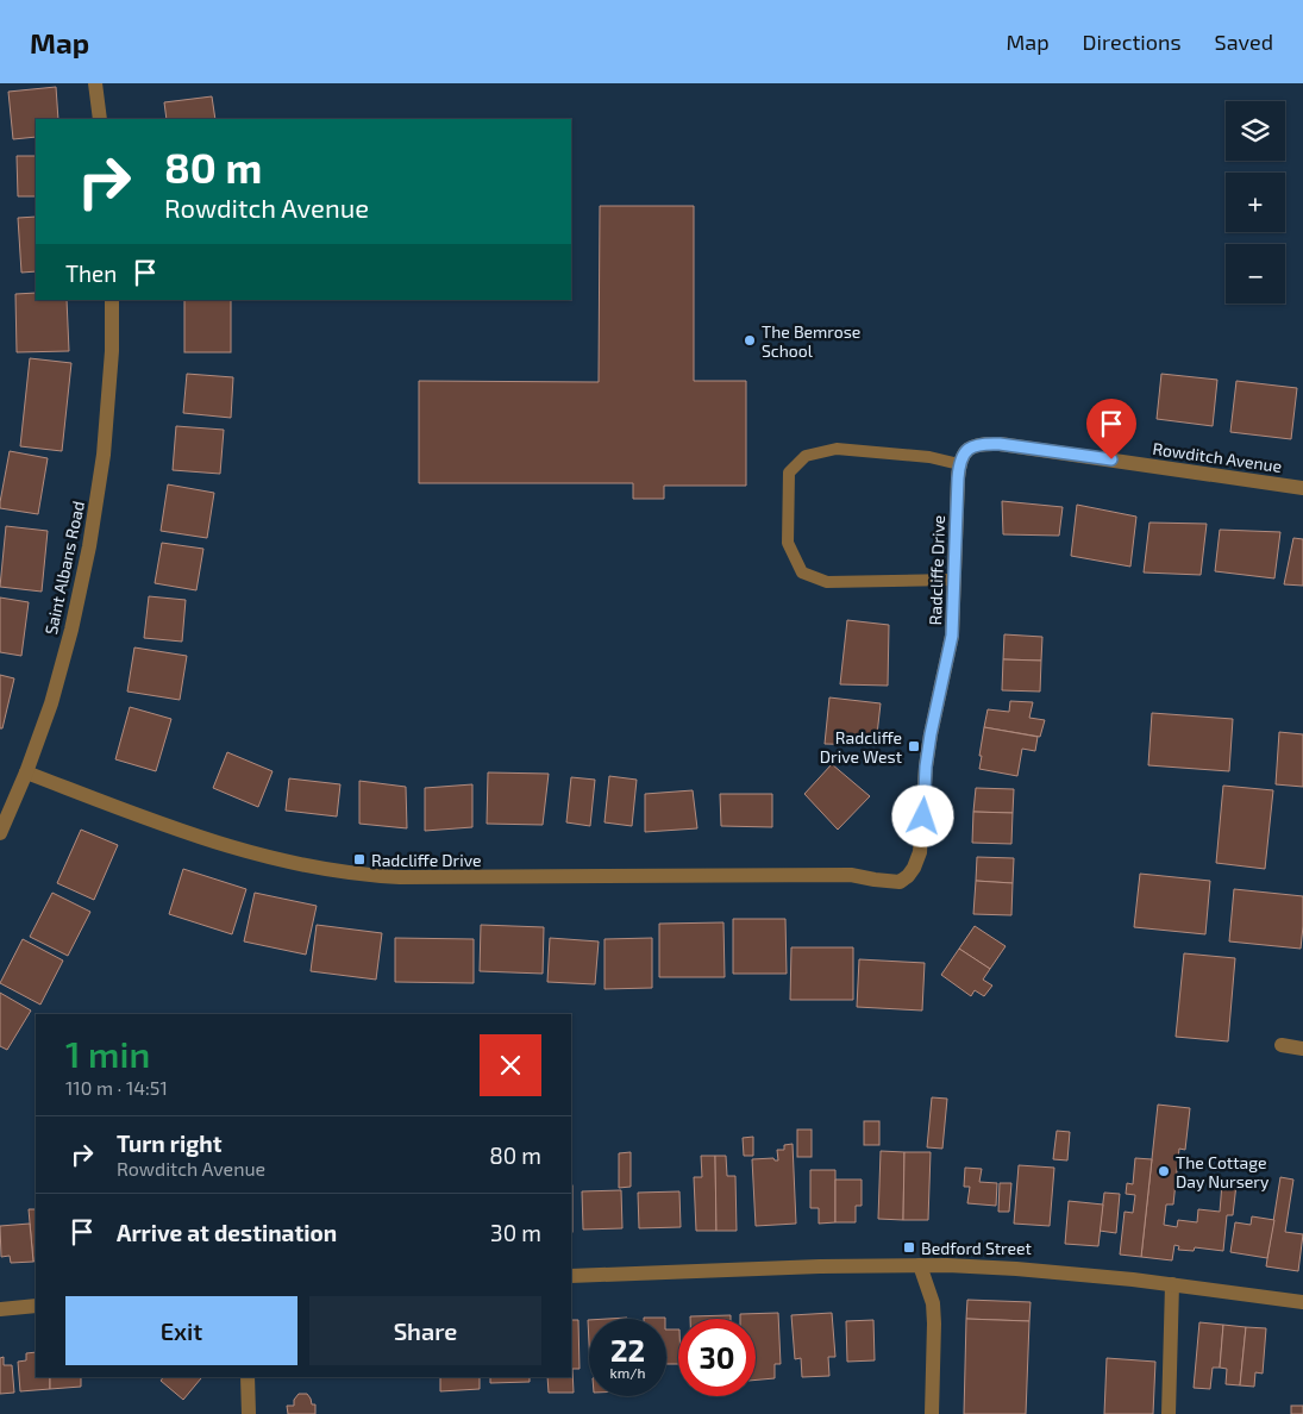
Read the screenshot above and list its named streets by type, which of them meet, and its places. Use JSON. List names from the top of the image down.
{
  "streets": {
    "street": ["Rowditch Avenue", "Saint Albans Road", "Radcliffe Drive"]
  },
  "crossings": [
    ["Rowditch Avenue", "Radcliffe Drive"],
    ["Saint Albans Road", "Radcliffe Drive"]
  ],
  "places": {
    "other": ["The Bemrose School", "The Cottage Day Nursery"],
    "transit": ["Radcliffe Drive West", "Radcliffe Drive", "Bedford Street"]
  },
  "page": {
    "header": "Map",
    "nav": ["Map", "Directions", "Saved"],
    "map_buttons": ["+", "−"],
    "turn": ["80 m", "Rowditch Avenue"],
    "then": "Then",
    "heading": ["1 min", "110 m · 14:51"],
    "list": [
      {
        "name": "Turn right",
        "note": "Rowditch Avenue",
        "value": "80 m"
      },
      {
        "name": "Arrive at destination",
        "value": "30 m"
      }
    ],
    "buttons": ["Exit", "Share"],
    "speed": "22 km/h",
    "limit": "30"
  }
}
